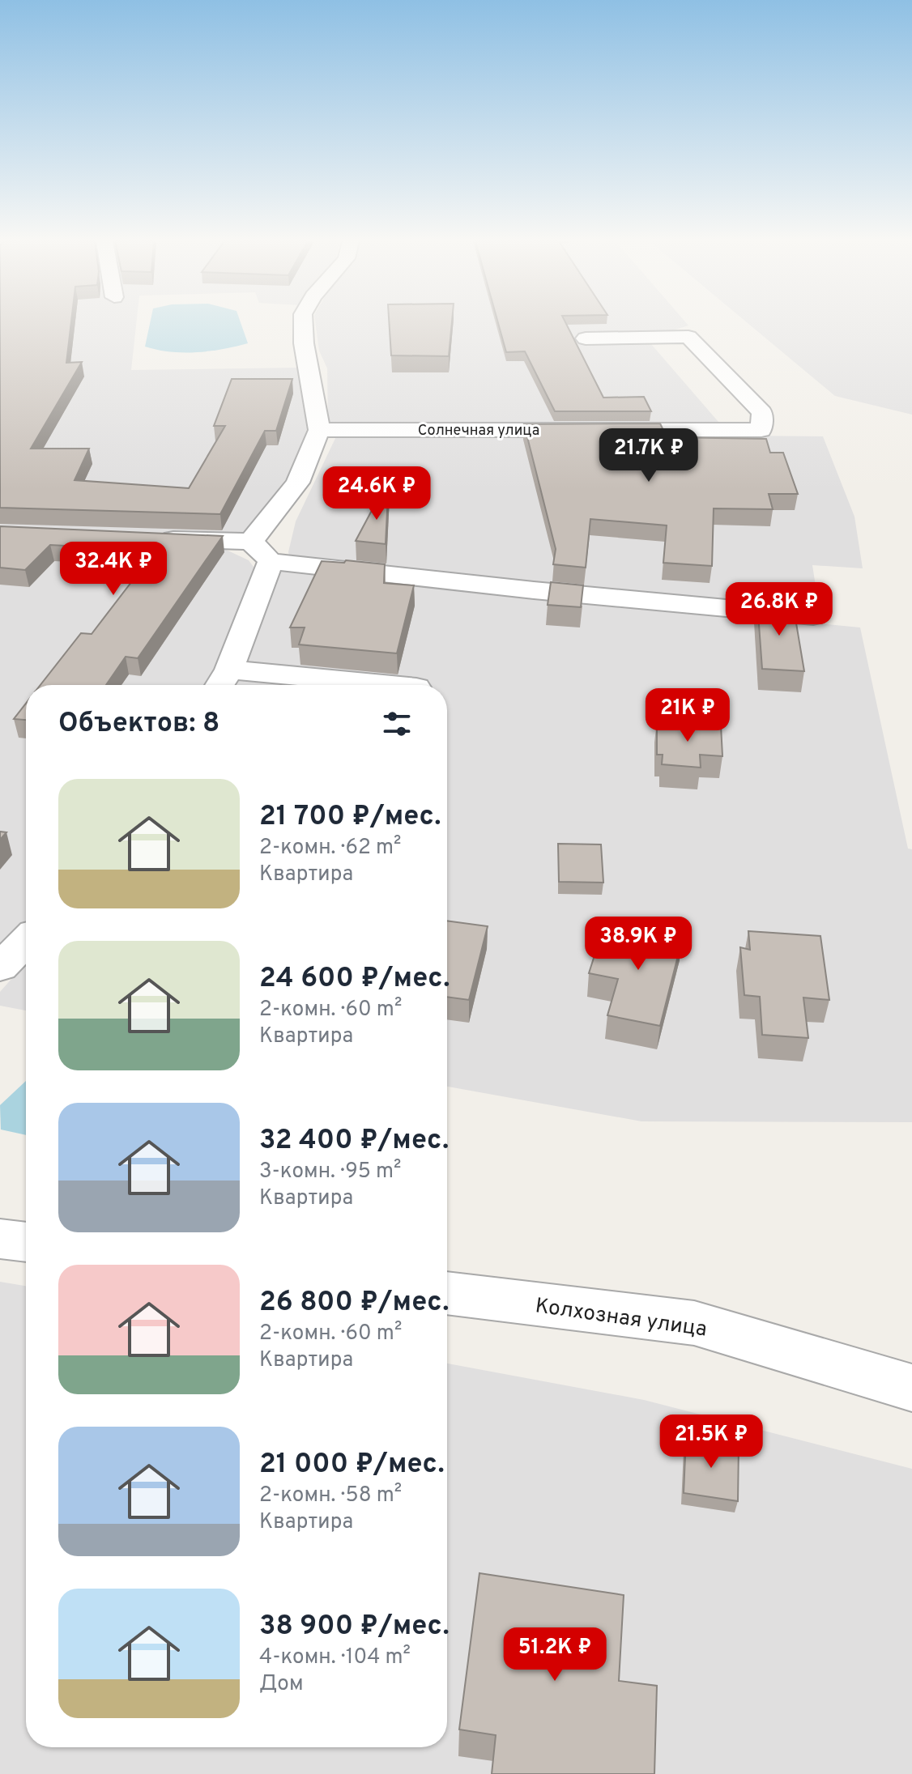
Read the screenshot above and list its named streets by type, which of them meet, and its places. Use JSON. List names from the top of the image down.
{
  "streets": {
    "street": ["Солнечная улица", "Колхозная улица"]
  },
  "page": {
    "price": [
      "21.7K ₽",
      "24.6K ₽",
      "32.4K ₽",
      "26.8K ₽",
      "21K ₽",
      "38.9K ₽",
      "21.5K ₽",
      "51.2K ₽"
    ],
    "heading": "Объектов: 8",
    "list": [
      {
        "name": "21 700 ₽/мес.",
        "note": "2-комн. · 62 m² · Квартира"
      },
      {
        "name": "24 600 ₽/мес.",
        "note": "2-комн. · 60 m² · Квартира"
      },
      {
        "name": "32 400 ₽/мес.",
        "note": "3-комн. · 95 m² · Квартира"
      },
      {
        "name": "26 800 ₽/мес.",
        "note": "2-комн. · 60 m² · Квартира"
      },
      {
        "name": "21 000 ₽/мес.",
        "note": "2-комн. · 58 m² · Квартира"
      },
      {
        "name": "38 900 ₽/мес.",
        "note": "4-комн. · 104 m² · Дом"
      }
    ]
  }
}
